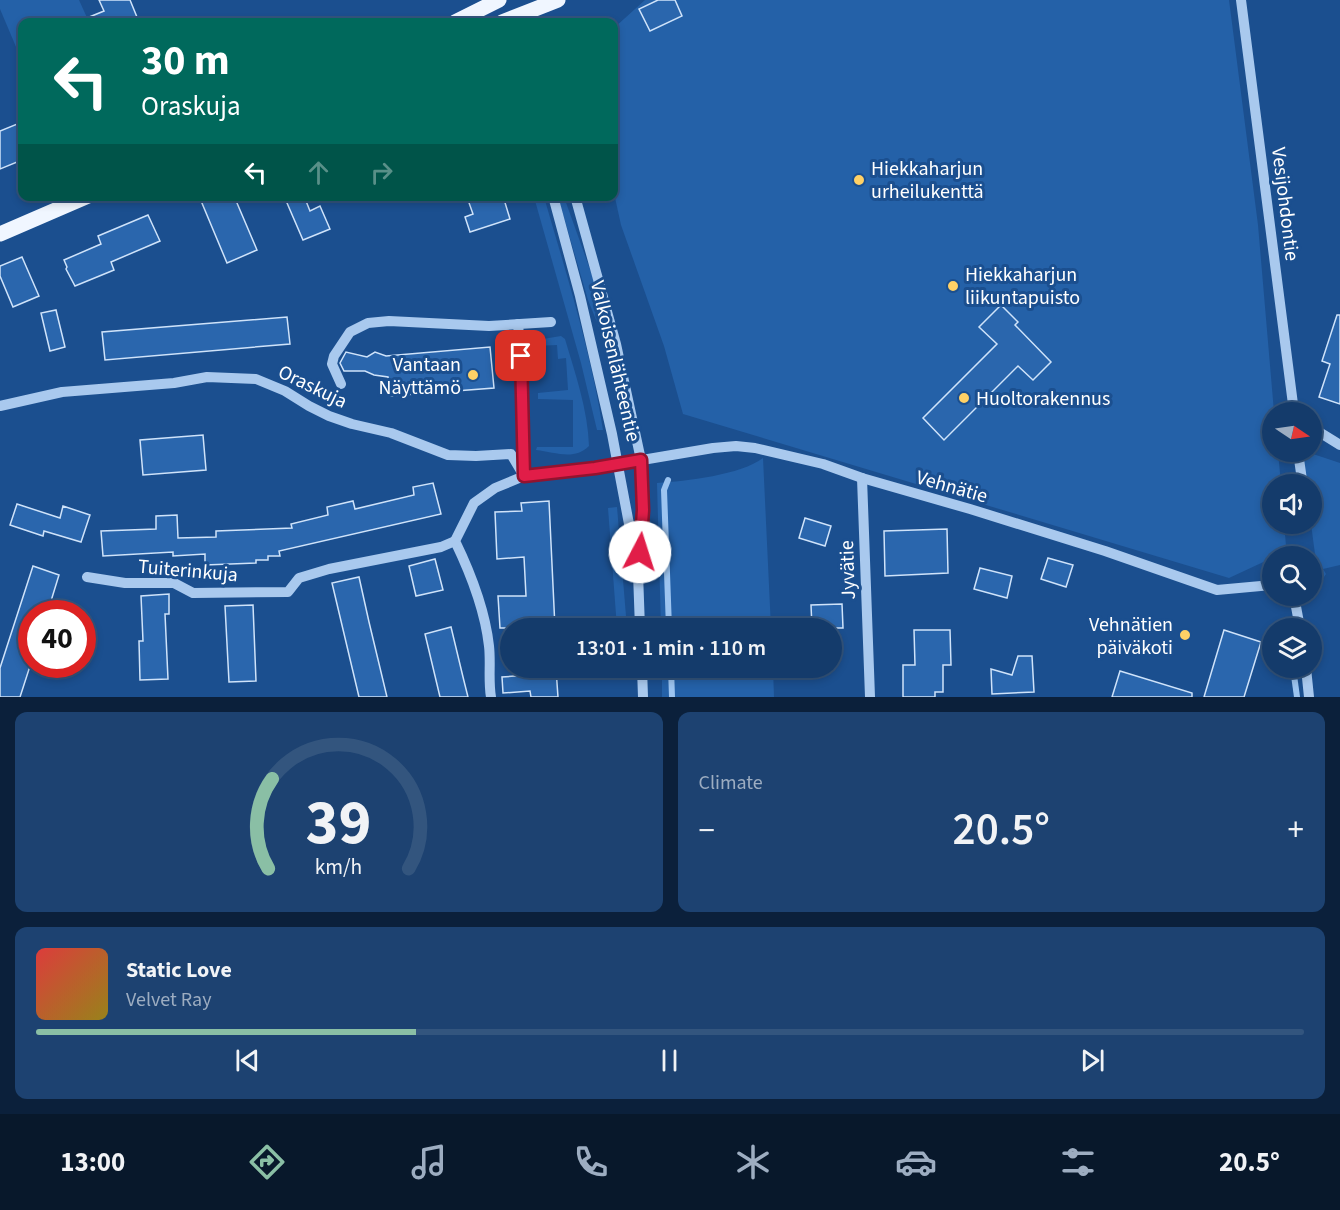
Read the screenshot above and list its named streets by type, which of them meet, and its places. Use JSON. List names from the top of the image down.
{
  "streets": {
    "street": [
      "Vesijohdontie",
      "Valkoisenlähteentie",
      "Oraskuja",
      "Vehnätie",
      "Tuiterinkuja",
      "Jyvätie"
    ]
  },
  "crossings": [
    ["Valkoisenlähteentie", "Vehnätie"],
    ["Vehnätie", "Jyvätie"]
  ],
  "places": [
    "Hiekkaharjun urheilukenttä",
    "Hiekkaharjun liikuntapuisto",
    "Vantaan Näyttämö",
    "Huoltorakennus",
    "Vehnätien päiväkoti"
  ],
  "north": "right",
  "page": {
    "turn": ["30 m", "Oraskuja"],
    "limit": "40",
    "trip": "13:01 · 1 min · 110 m",
    "tile": "Climate",
    "heat": ["−", "20.5°", "+"],
    "song": ["Static Love", "Velvet Ray"],
    "tabs": ["13:00", "20.5°"],
    "gauge": ["39", "km/h"]
  }
}
